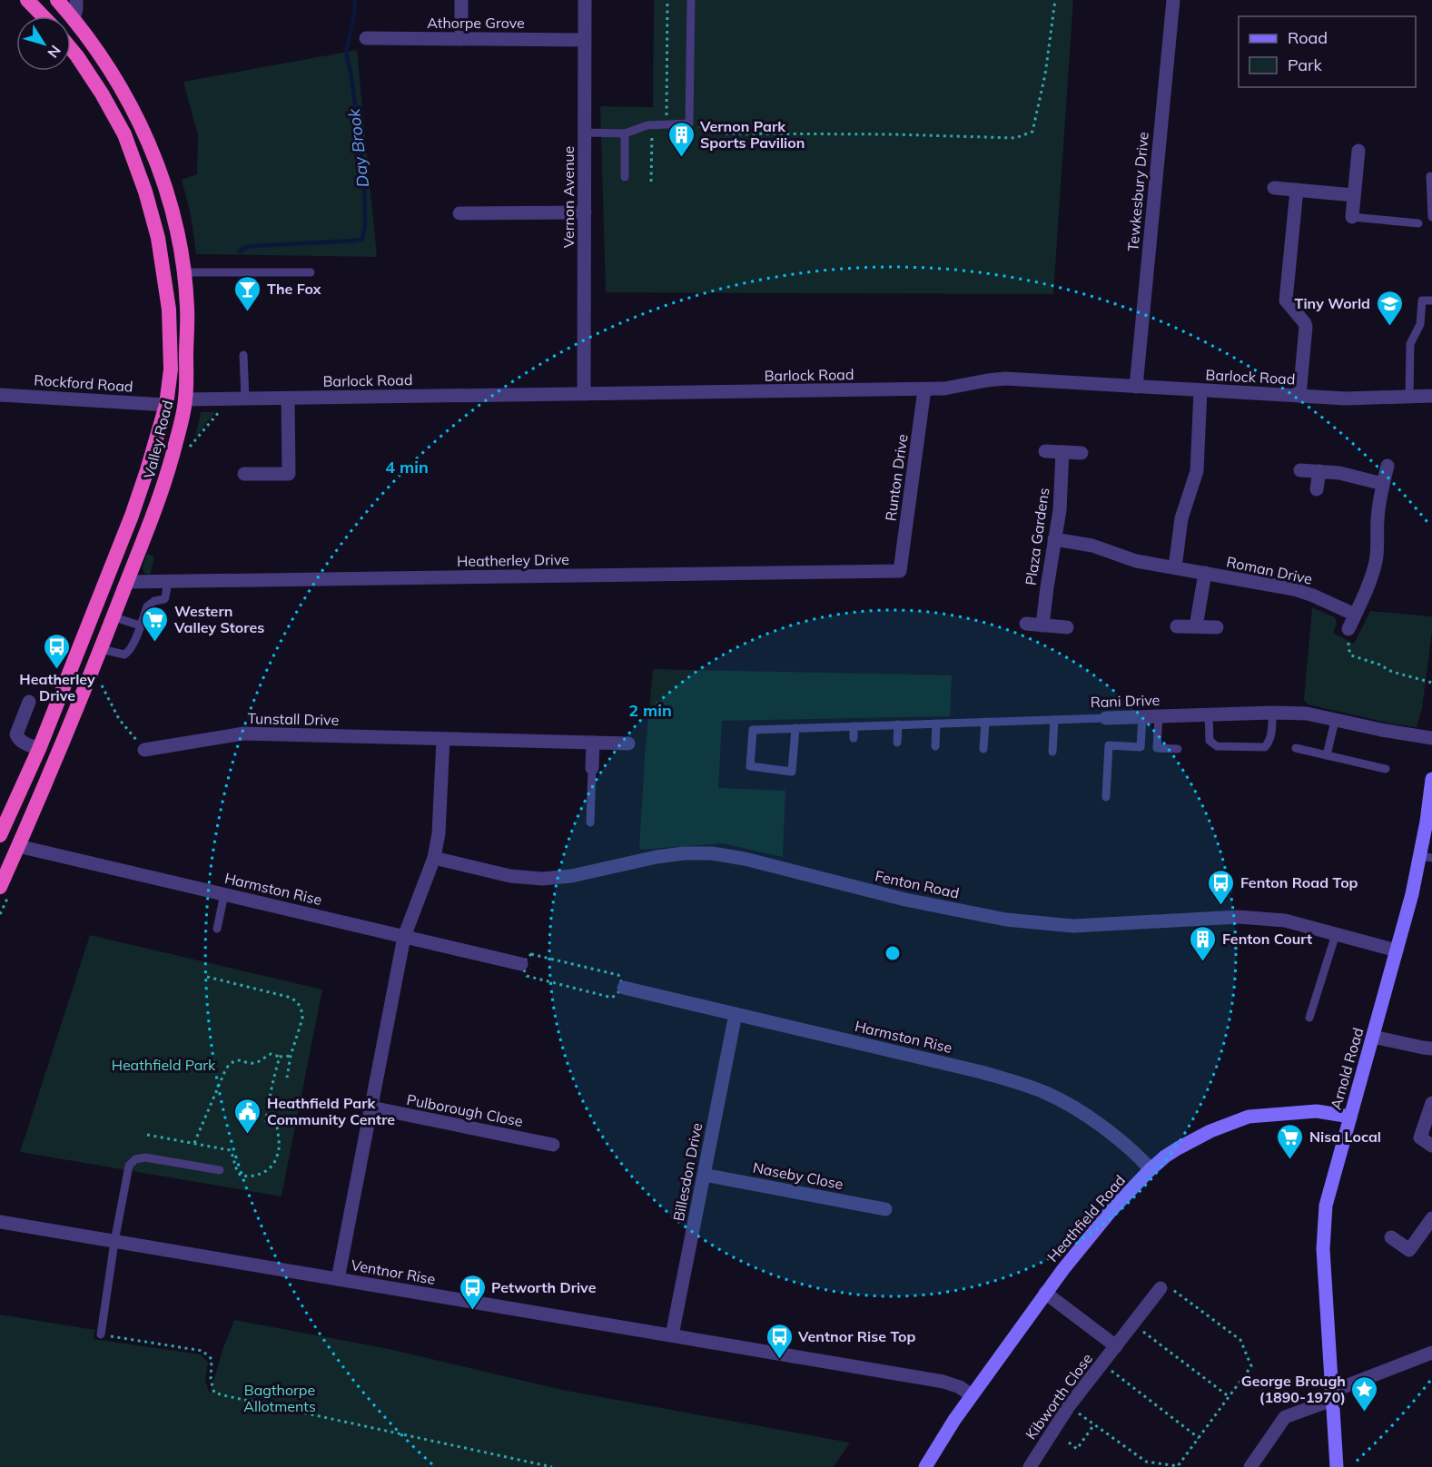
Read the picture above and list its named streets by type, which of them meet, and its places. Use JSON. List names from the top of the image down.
{
  "streets": {
    "highway": ["Valley Road"],
    "main road": ["Arnold Road", "Heathfield Road"],
    "street": [
      "Athorpe Grove",
      "Tewkesbury Drive",
      "Vernon Avenue",
      "Barlock Road",
      "Rockford Road",
      "Runton Drive",
      "Plaza Gardens",
      "Heatherley Drive",
      "Roman Drive",
      "Rani Drive",
      "Tunstall Drive",
      "Fenton Road",
      "Harmston Rise",
      "Pulborough Close",
      "Billesdon Drive",
      "Naseby Close",
      "Ventnor Rise",
      "Kibworth Close"
    ]
  },
  "crossings": [
    ["Athorpe Grove", "Vernon Avenue"],
    ["Tewkesbury Drive", "Barlock Road"],
    ["Vernon Avenue", "Barlock Road"],
    ["Barlock Road", "Valley Road"],
    ["Barlock Road", "Runton Drive"],
    ["Rockford Road", "Valley Road"],
    ["Valley Road", "Heatherley Drive"],
    ["Valley Road", "Harmston Rise"],
    ["Runton Drive", "Heatherley Drive"],
    ["Plaza Gardens", "Roman Drive"],
    ["Fenton Road", "Arnold Road"],
    ["Harmston Rise", "Billesdon Drive"],
    ["Harmston Rise", "Heathfield Road"],
    ["Arnold Road", "Heathfield Road"],
    ["Billesdon Drive", "Naseby Close"],
    ["Billesdon Drive", "Ventnor Rise"],
    ["Heathfield Road", "Ventnor Rise"]
  ],
  "water": ["Day Brook"],
  "parks": ["Heathfield Park", "Bagthorpe Allotments"],
  "places": {
    "building": ["Vernon Park Sports Pavilion", "Fenton Court"],
    "bar": ["The Fox"],
    "school or university": ["Tiny World"],
    "supermarket": ["Western Valley Stores", "Nisa Local"],
    "bus stop": [
      "Heatherley Drive",
      "Fenton Road Top",
      "Petworth Drive",
      "Ventnor Rise Top"
    ],
    "public building": ["Heathfield Park Community Centre"],
    "place": ["George Brough (1890-1970)"]
  },
  "legend": ["Road", "Park"],
  "north": "bottom right",
  "rings": ["4 min", "2 min"]
}
